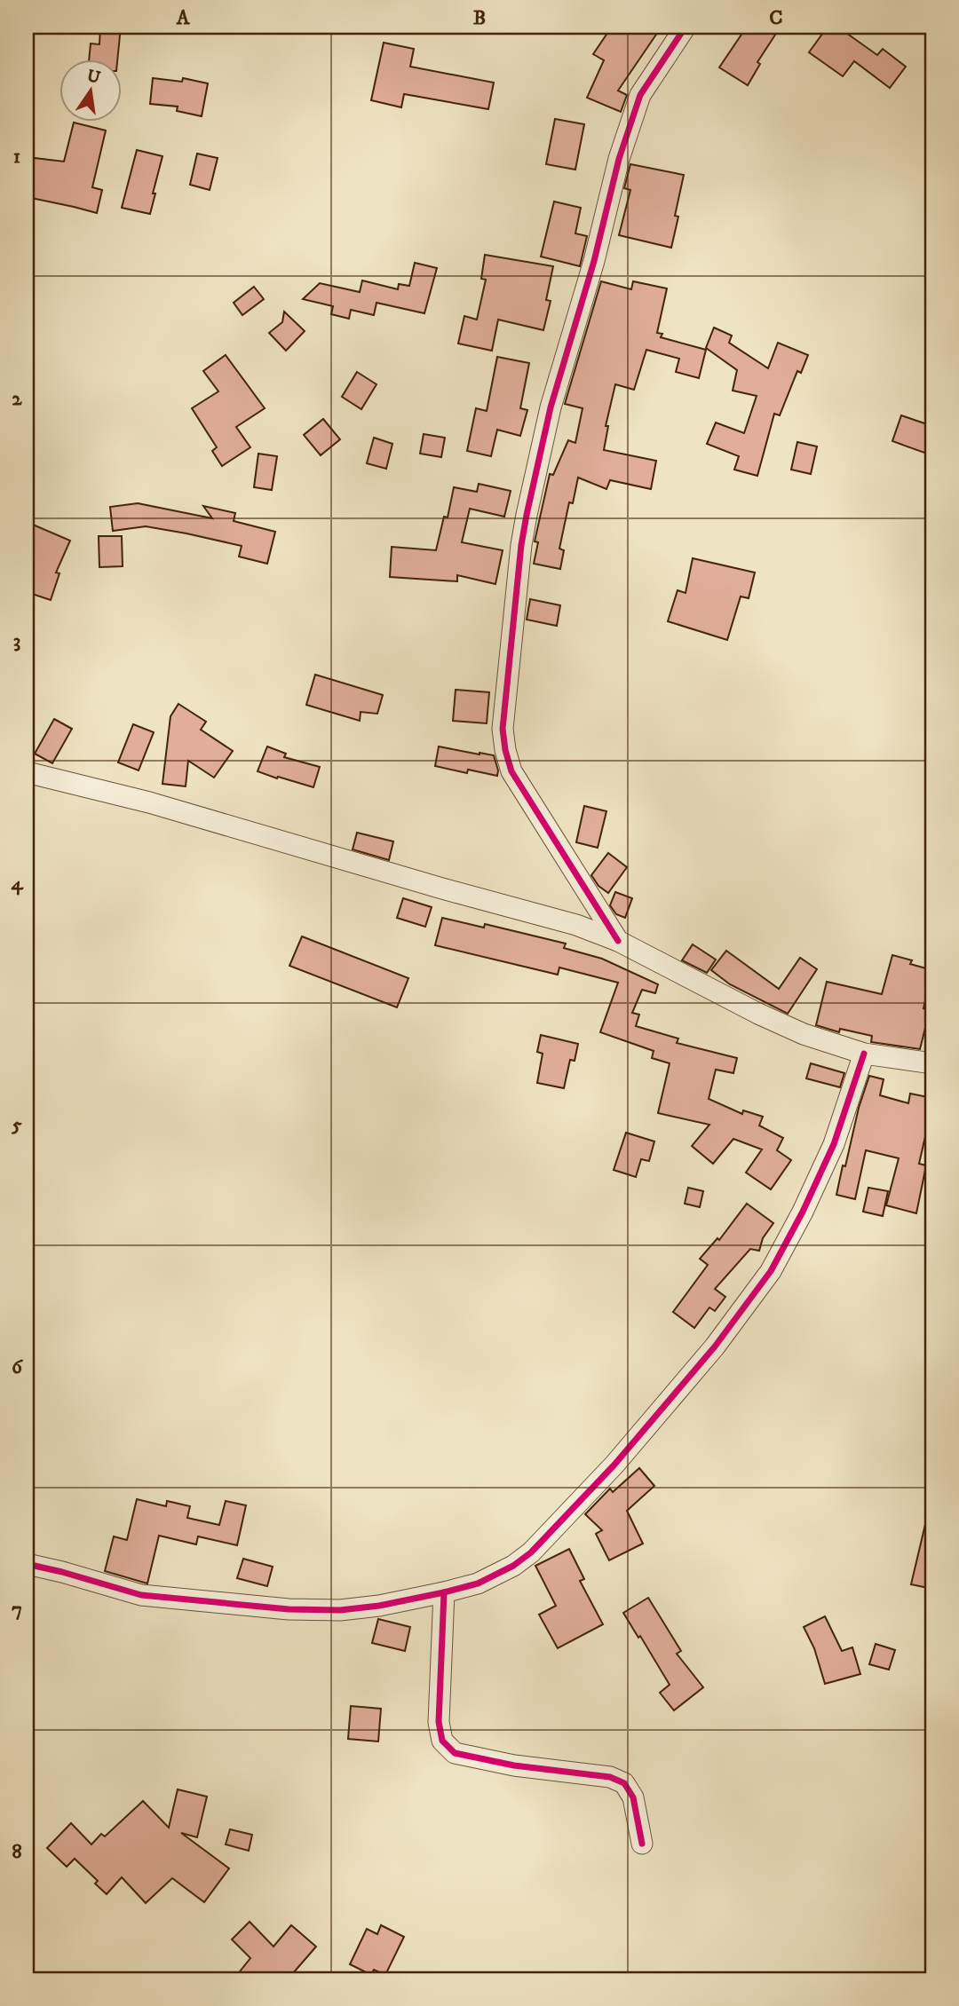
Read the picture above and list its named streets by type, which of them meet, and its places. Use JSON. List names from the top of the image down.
{
  "north": "top",
  "grid": {
    "columns": ["A", "B", "C"],
    "rows": [
      "1",
      "2",
      "3",
      "4",
      "5",
      "6",
      "7",
      "8"
    ]
  }
}
